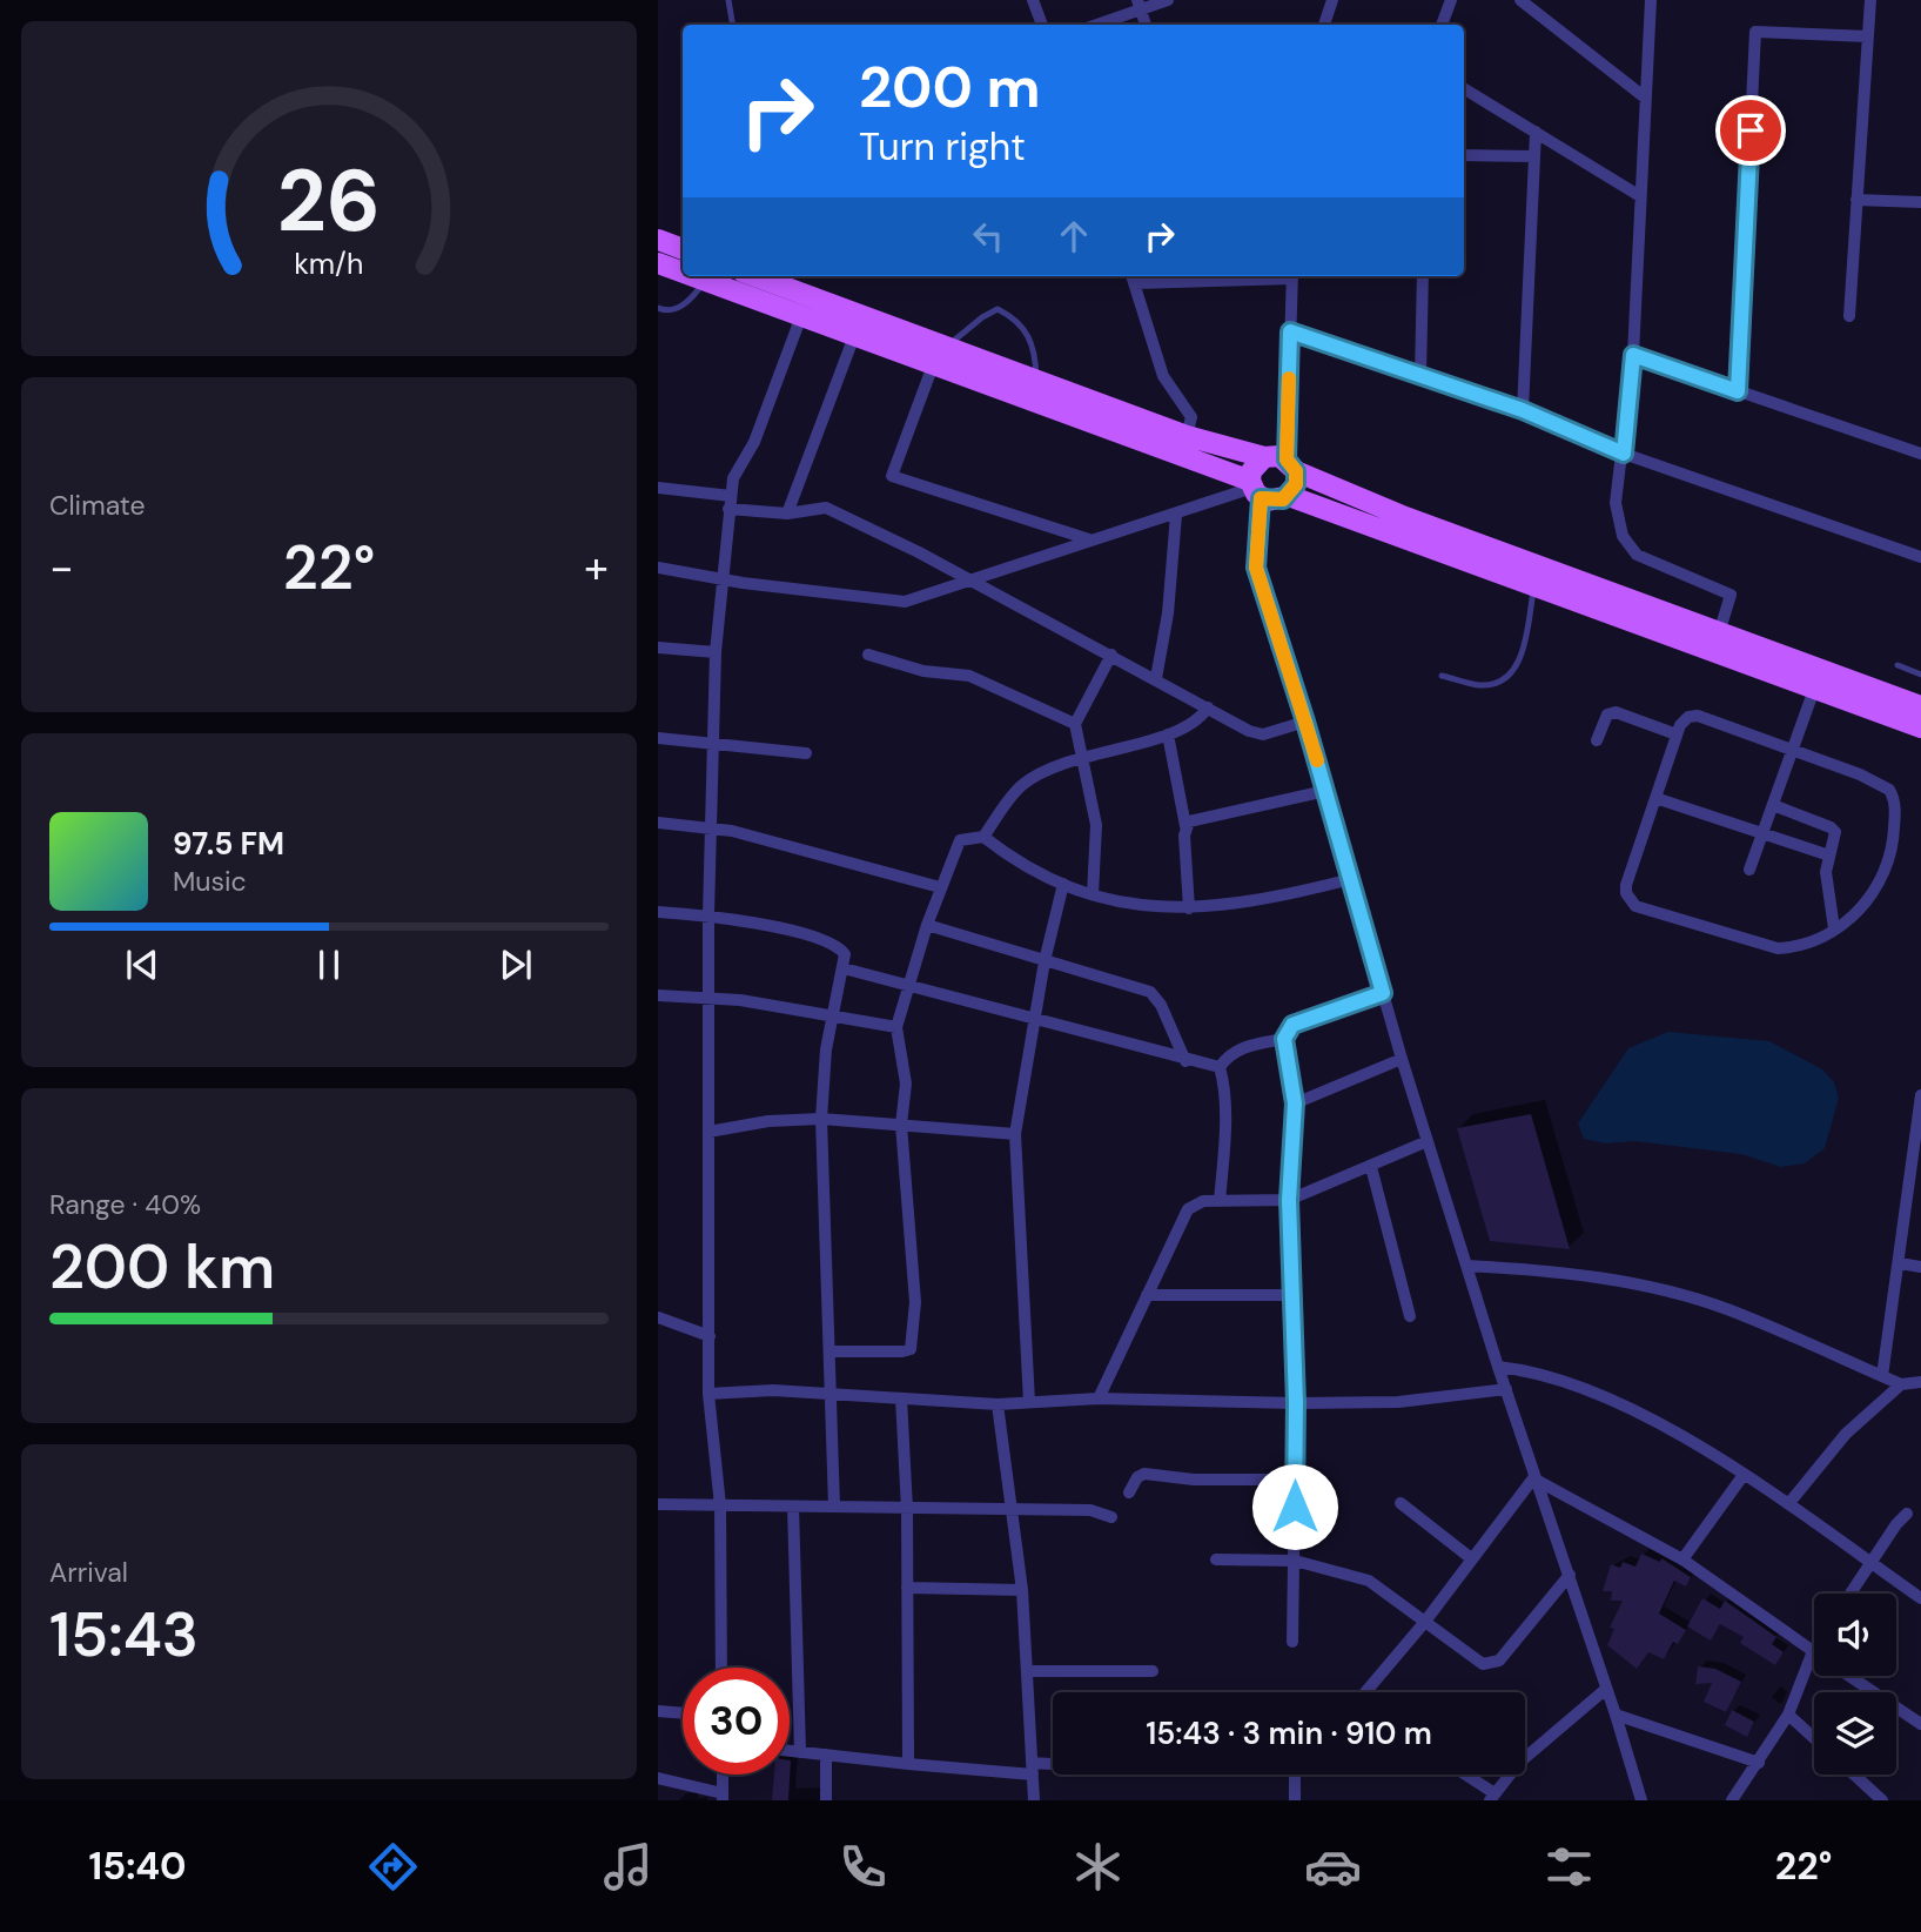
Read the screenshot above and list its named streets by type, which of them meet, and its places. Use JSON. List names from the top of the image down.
{
  "page": {
    "turn": ["200 m", "Turn right"],
    "tile": [
      "Climate",
      ["Range · 40%", "200 km"],
      ["Arrival", "15:43"]
    ],
    "heat": ["−", "22°", "+"],
    "song": ["97.5 FM", "Music"],
    "limit": "30",
    "trip": "15:43 · 3 min · 910 m",
    "tabs": ["15:40", "22°"],
    "gauge": ["26", "km/h"]
  }
}
